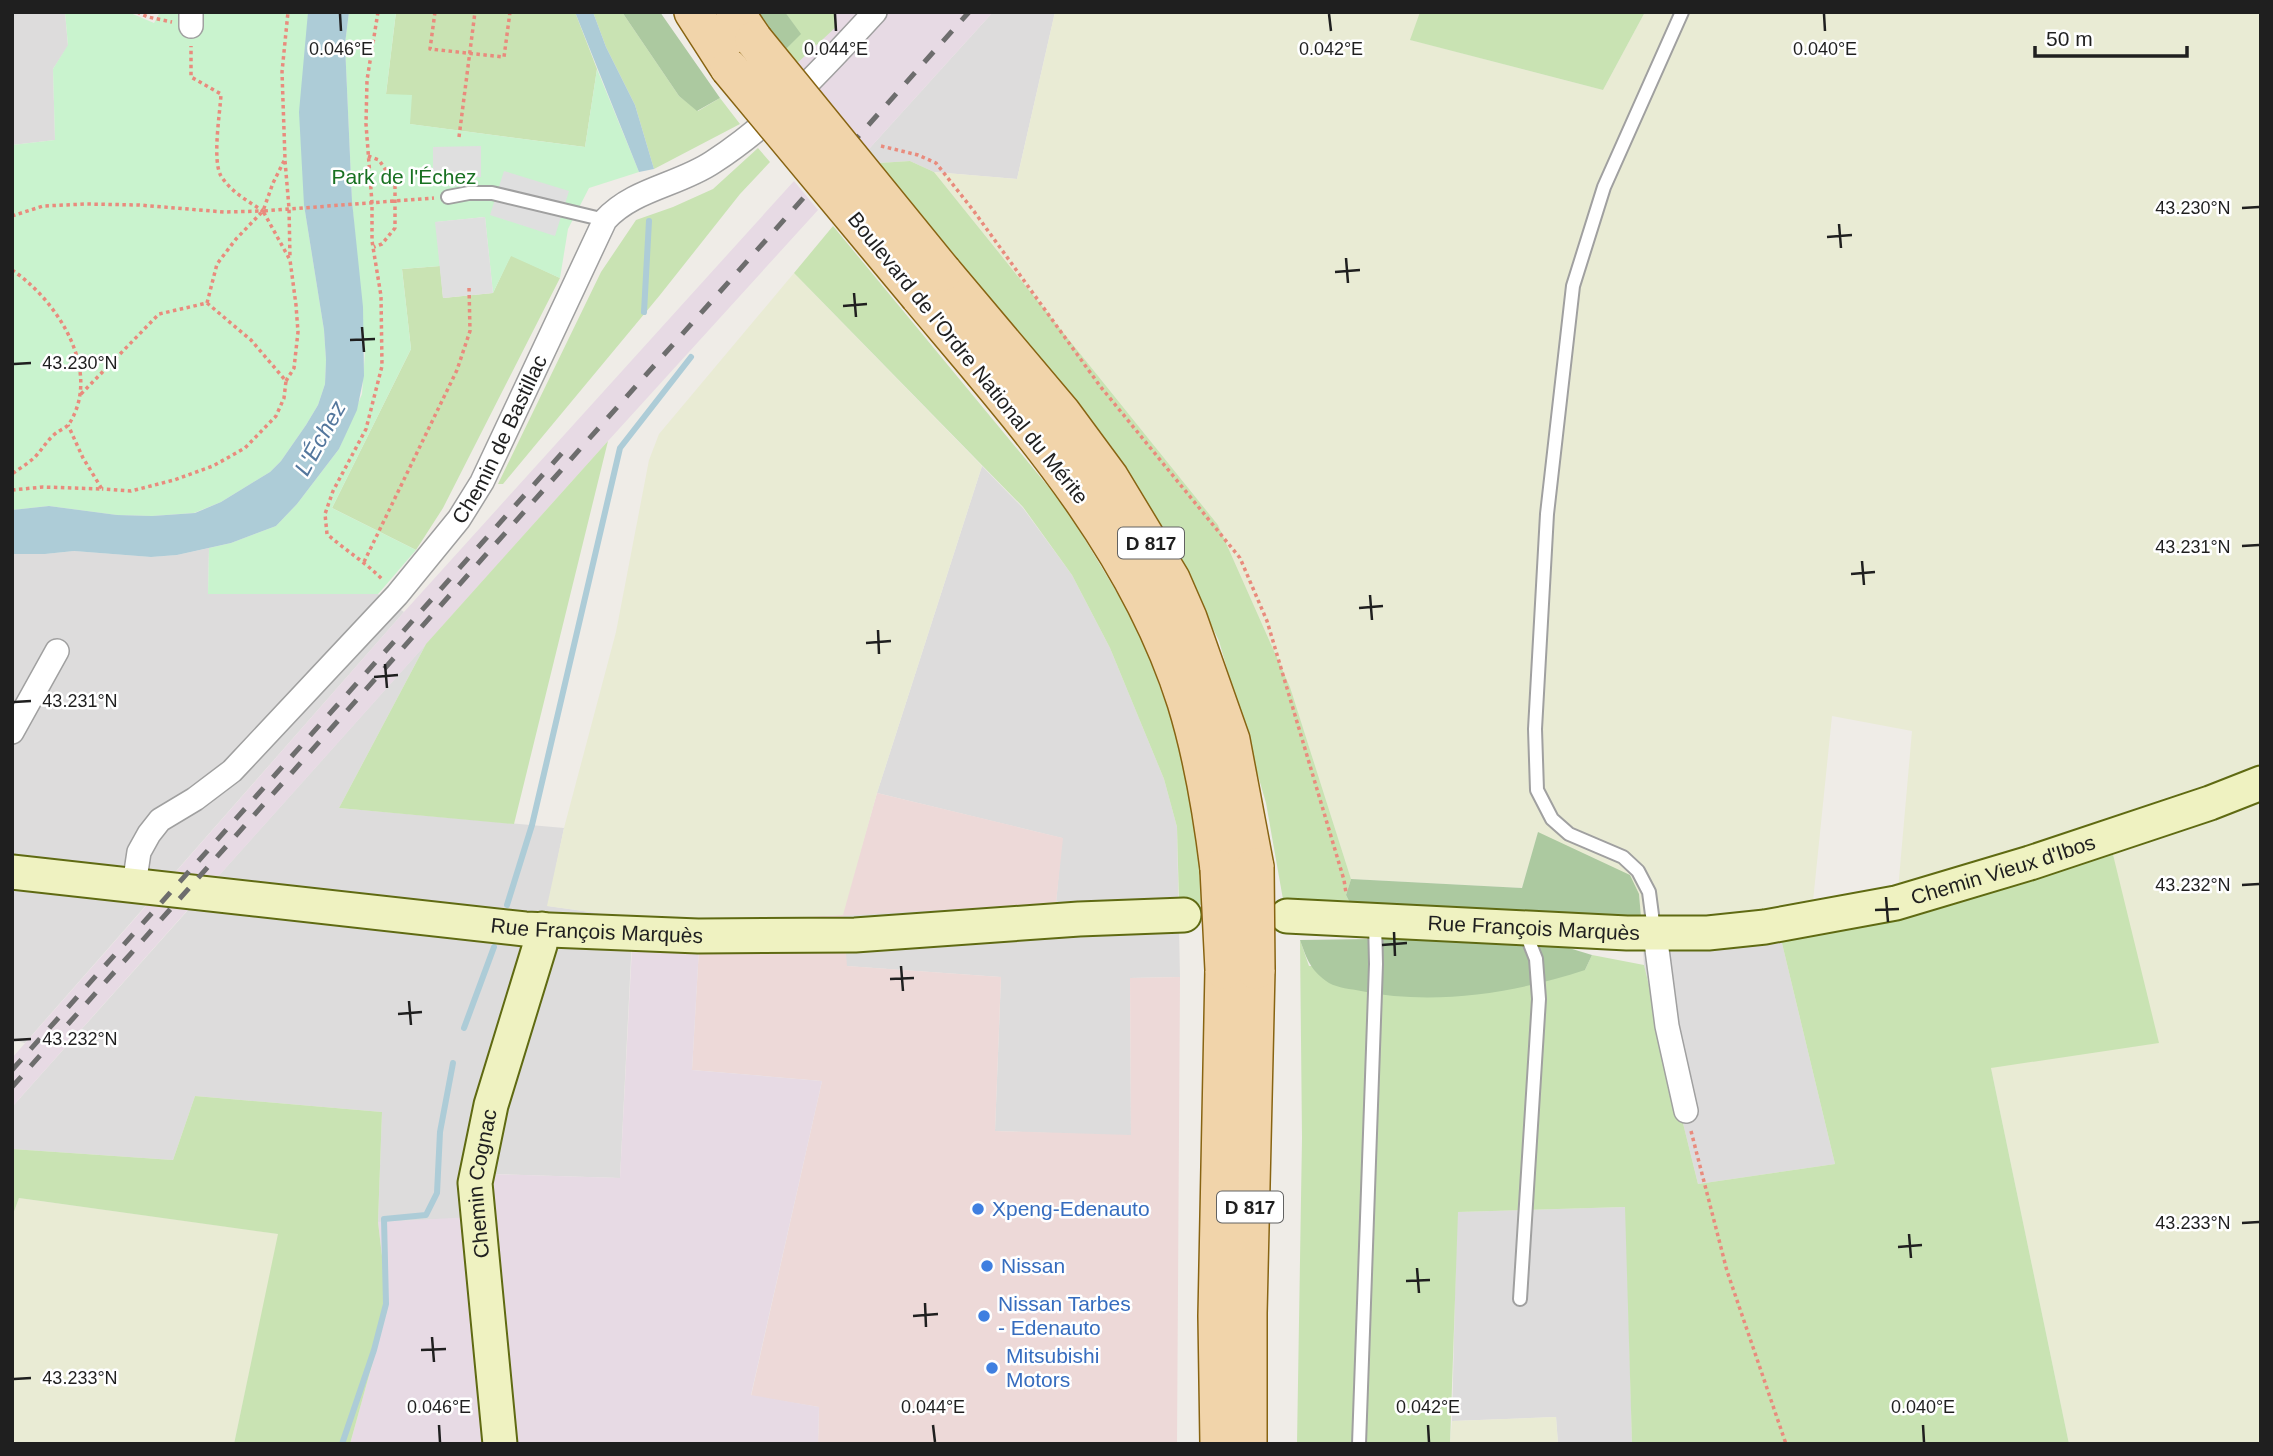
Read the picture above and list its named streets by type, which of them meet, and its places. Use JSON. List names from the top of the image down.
{
  "streets": {
    "main road": ["Boulevard de l'Ordre National du Mérite", "D 817"],
    "street": [
      "Chemin de Bastillac",
      "Chemin Vieux d'Ibos",
      "Rue François Marquès",
      "Chemin Cognac"
    ]
  },
  "crossings": [
    ["Chemin de Bastillac", "Rue François Marquès"],
    ["Chemin Vieux d'Ibos", "Rue François Marquès"],
    ["Rue François Marquès", "Chemin Cognac"]
  ],
  "water": ["L'Échez"],
  "parks": ["Park de l'Échez"],
  "places": [
    "Xpeng-Edenauto",
    "Nissan",
    "Nissan Tarbes - Edenauto",
    "Mitsubishi Motors"
  ],
  "scale_bar": "50 m",
  "coordinates": [
    "0.046°E",
    "0.044°E",
    "0.042°E",
    "0.040°E",
    "43.230°N",
    "43.231°N",
    "43.232°N",
    "43.233°N"
  ]
}
